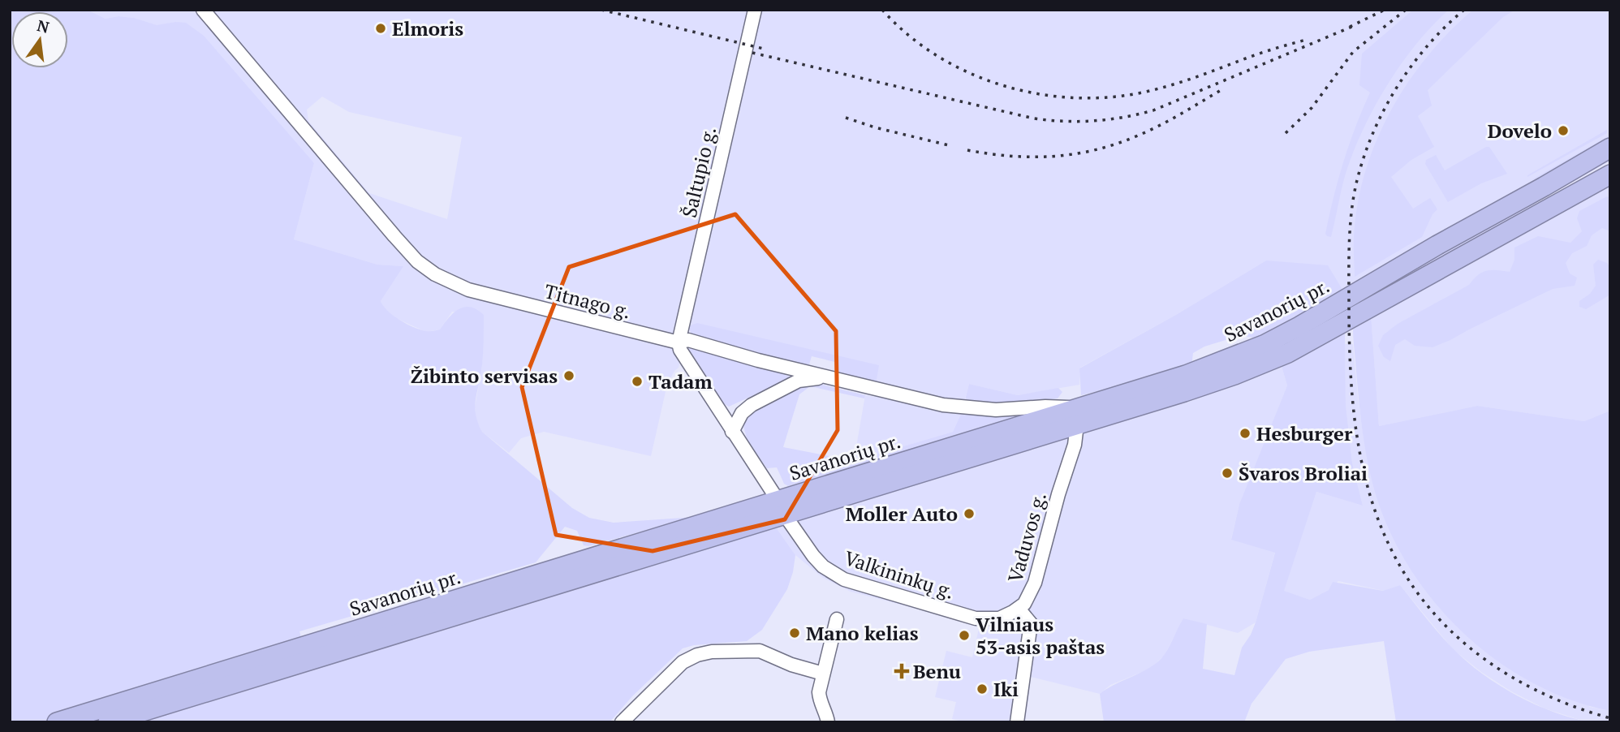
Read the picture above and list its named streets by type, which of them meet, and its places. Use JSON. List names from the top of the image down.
{
  "streets": {
    "highway": ["Savanorių pr."],
    "street": [
      "Šaltupio g.",
      "Titnago g.",
      "Vaduvos g.",
      "Valkininkų g."
    ]
  },
  "crossings": [
    ["Šaltupio g.", "Titnago g."],
    ["Titnago g.", "Savanorių pr."],
    ["Titnago g.", "Vaduvos g."],
    ["Savanorių pr.", "Vaduvos g."],
    ["Vaduvos g.", "Valkininkų g."]
  ],
  "places": {
    "other": [
      "Elmoris",
      "Dovelo",
      "Žibinto servisas",
      "Tadam",
      "Hesburger",
      "Švaros Broliai",
      "Moller Auto",
      "Mano kelias",
      "Vilniaus 53-asis paštas",
      "Iki"
    ],
    "health": ["Benu"]
  },
  "north": "top"
}
